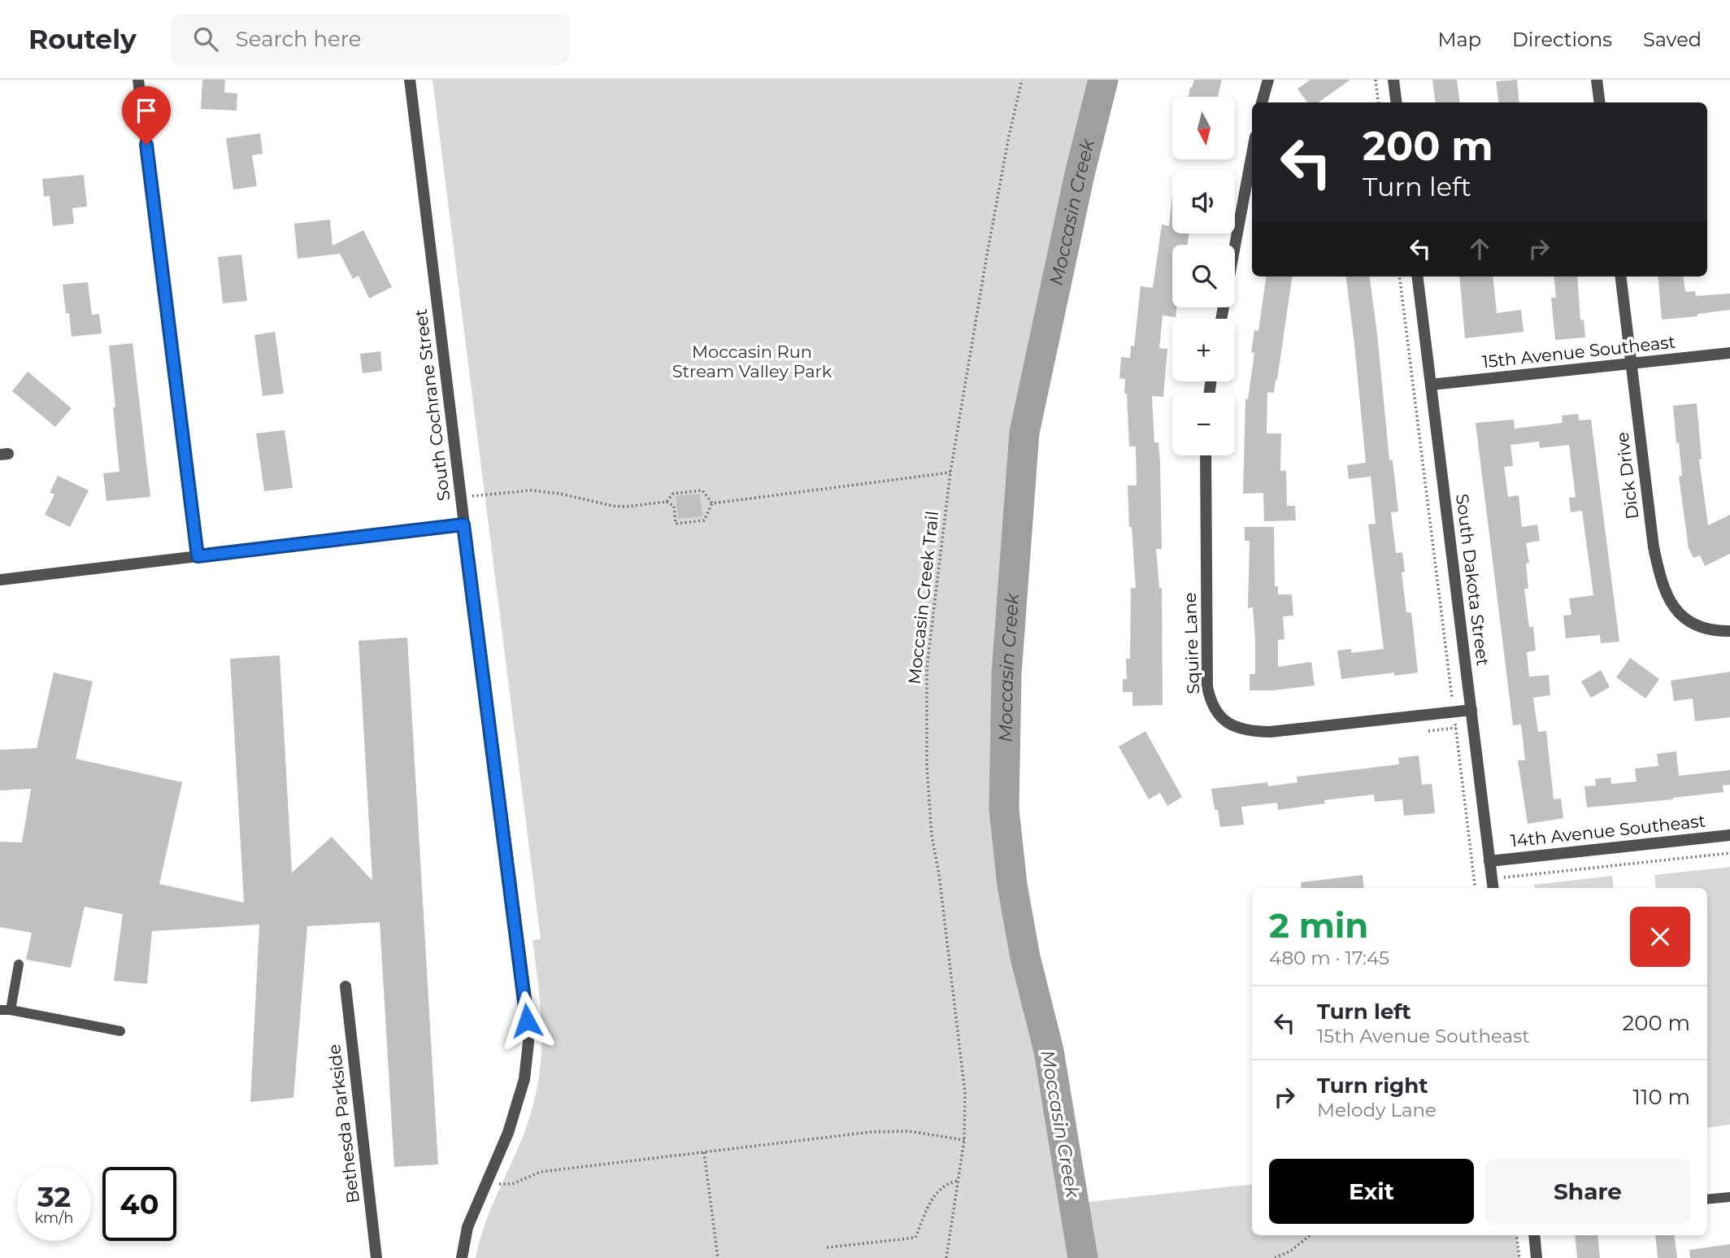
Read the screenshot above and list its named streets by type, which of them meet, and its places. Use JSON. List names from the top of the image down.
{
  "streets": {
    "street": [
      "15th Avenue Southeast",
      "South Cochrane Street",
      "Dick Drive",
      "South Dakota Street",
      "Squire Lane",
      "14th Avenue Southeast",
      "Bethesda Parkside"
    ],
    "path": ["Moccasin Creek Trail"]
  },
  "crossings": [
    ["15th Avenue Southeast", "Dick Drive"],
    ["15th Avenue Southeast", "South Dakota Street"],
    ["South Dakota Street", "Squire Lane"],
    ["South Dakota Street", "14th Avenue Southeast"]
  ],
  "water": ["Moccasin Creek"],
  "parks": ["Moccasin Run Stream Valley Park"],
  "north": "bottom",
  "page": {
    "header": "Routely",
    "search": "Search here",
    "nav": ["Map", "Directions", "Saved"],
    "map_buttons": ["+", "−"],
    "turn": ["200 m", "Turn left"],
    "heading": ["2 min", "480 m · 17:45"],
    "list": [
      {
        "name": "Turn left",
        "note": "15th Avenue Southeast",
        "value": "200 m"
      },
      {
        "name": "Turn right",
        "note": "Melody Lane",
        "value": "110 m"
      }
    ],
    "buttons": ["Exit", "Share"],
    "speed": "32 km/h",
    "limit": "40"
  }
}
